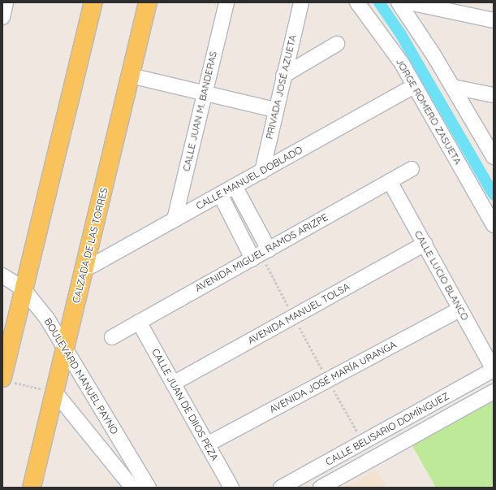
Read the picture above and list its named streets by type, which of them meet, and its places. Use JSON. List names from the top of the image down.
{
  "streets": {
    "main road": ["CALZADA DE LAS TORRES"],
    "street": [
      "PRIVADA JOSÉ AZUETA",
      "CALLE JUAN M. BANDERAS",
      "JORGE ROMERO ZASUETA",
      "CALLE MANUEL DOBLADO",
      "AVENIDA MIGUEL RAMOS ARIZPE",
      "CALLE LUCIO BLANCO",
      "AVENIDA MANUEL TOLSA",
      "BOULEVARD MANUEL PAYNO",
      "AVENIDA JOSÉ MARÍA URANGA",
      "CALLE JUAN DE DIIOS PEZA",
      "CALLE BELISARIO DOMÍNGUEZ"
    ]
  },
  "crossings": [
    ["PRIVADA JOSÉ AZUETA", "CALLE MANUEL DOBLADO"],
    ["CALLE JUAN M. BANDERAS", "CALLE MANUEL DOBLADO"],
    ["JORGE ROMERO ZASUETA", "CALLE MANUEL DOBLADO"],
    ["CALLE MANUEL DOBLADO", "CALZADA DE LAS TORRES"],
    ["CALZADA DE LAS TORRES", "BOULEVARD MANUEL PAYNO"],
    ["AVENIDA MIGUEL RAMOS ARIZPE", "CALLE LUCIO BLANCO"],
    ["AVENIDA MIGUEL RAMOS ARIZPE", "CALLE JUAN DE DIIOS PEZA"],
    ["CALLE LUCIO BLANCO", "AVENIDA MANUEL TOLSA"],
    ["CALLE LUCIO BLANCO", "AVENIDA JOSÉ MARÍA URANGA"],
    ["CALLE LUCIO BLANCO", "CALLE BELISARIO DOMÍNGUEZ"],
    ["AVENIDA MANUEL TOLSA", "CALLE JUAN DE DIIOS PEZA"],
    ["AVENIDA JOSÉ MARÍA URANGA", "CALLE JUAN DE DIIOS PEZA"]
  ]
}
